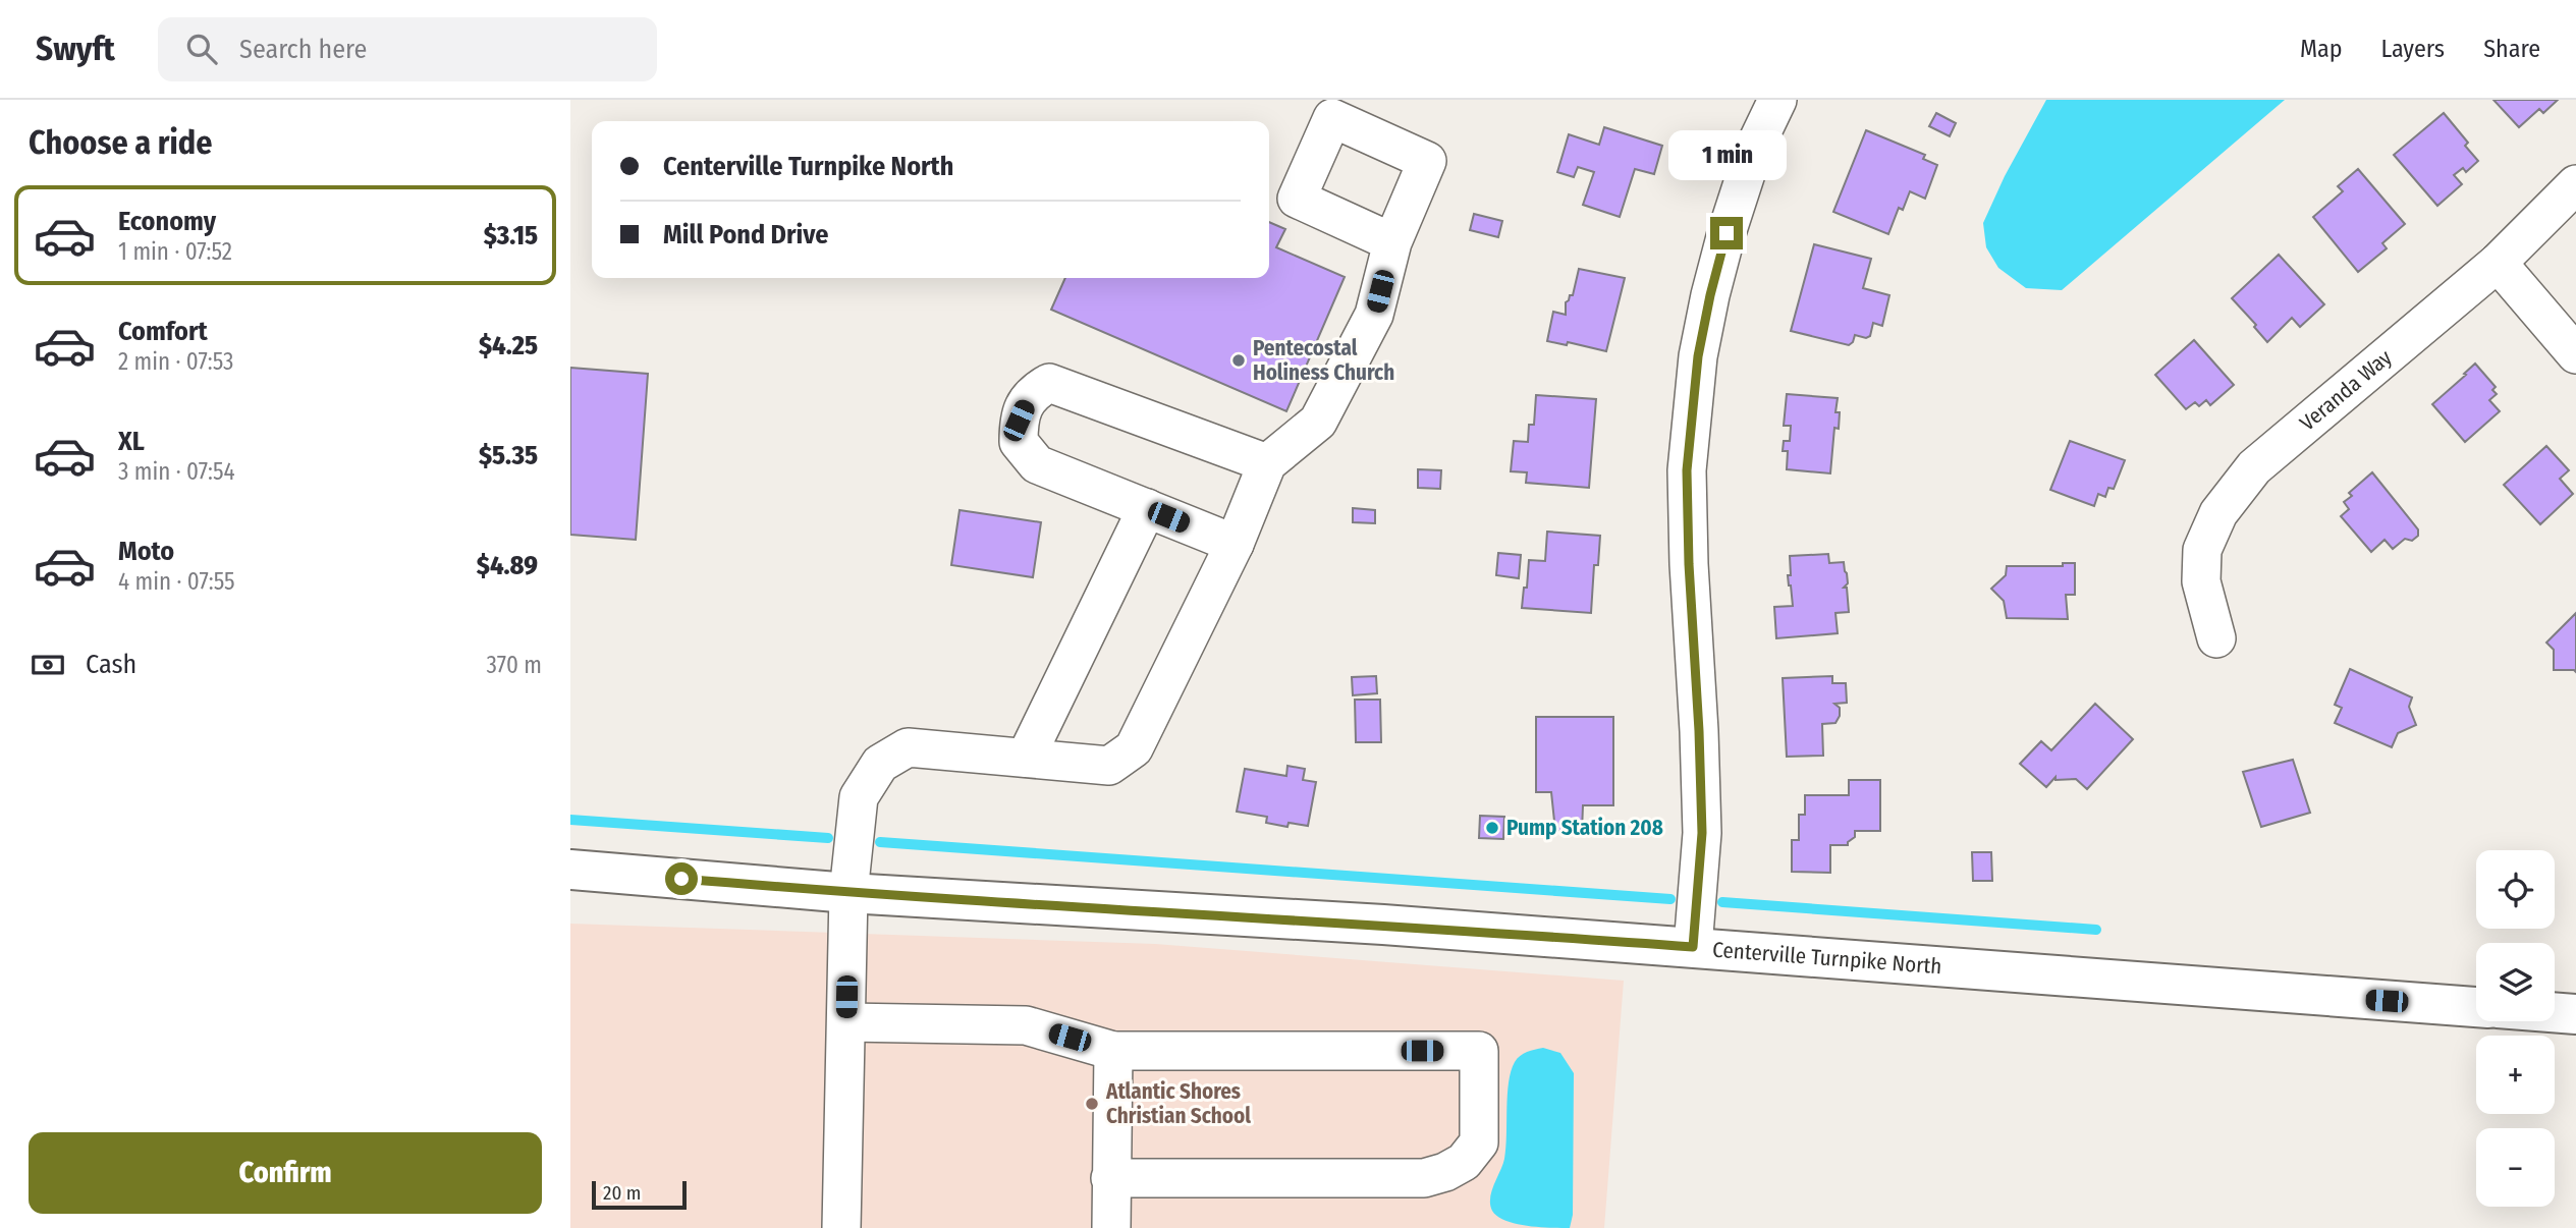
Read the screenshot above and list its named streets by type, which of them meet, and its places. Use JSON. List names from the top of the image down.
{
  "streets": {
    "main road": ["Centerville Turnpike North"],
    "street": ["Veranda Way"]
  },
  "places": ["Pentecostal Holiness Church", "Pump Station 208", "Atlantic Shores Christian School"],
  "scale_bar": "20 m",
  "page": {
    "header": "Swyft",
    "search": "Search here",
    "nav": ["Map", "Layers", "Share"],
    "heading": "Choose a ride",
    "banner": ["Centerville Turnpike North", "Mill Pond Drive"],
    "bubble": "1 min",
    "list": [
      {
        "name": "Economy",
        "note": "1 min · 07:52",
        "value": "$3.15"
      },
      {
        "name": "Comfort",
        "note": "2 min · 07:53",
        "value": "$4.25"
      },
      {
        "name": "XL",
        "note": "3 min · 07:54",
        "value": "$5.35"
      },
      {
        "name": "Moto",
        "note": "4 min · 07:55",
        "value": "$4.89"
      }
    ],
    "pay": ["Cash", "370 m"],
    "map_buttons": ["+", "−"],
    "buttons": "Confirm",
    "scale": "20 m"
  }
}
